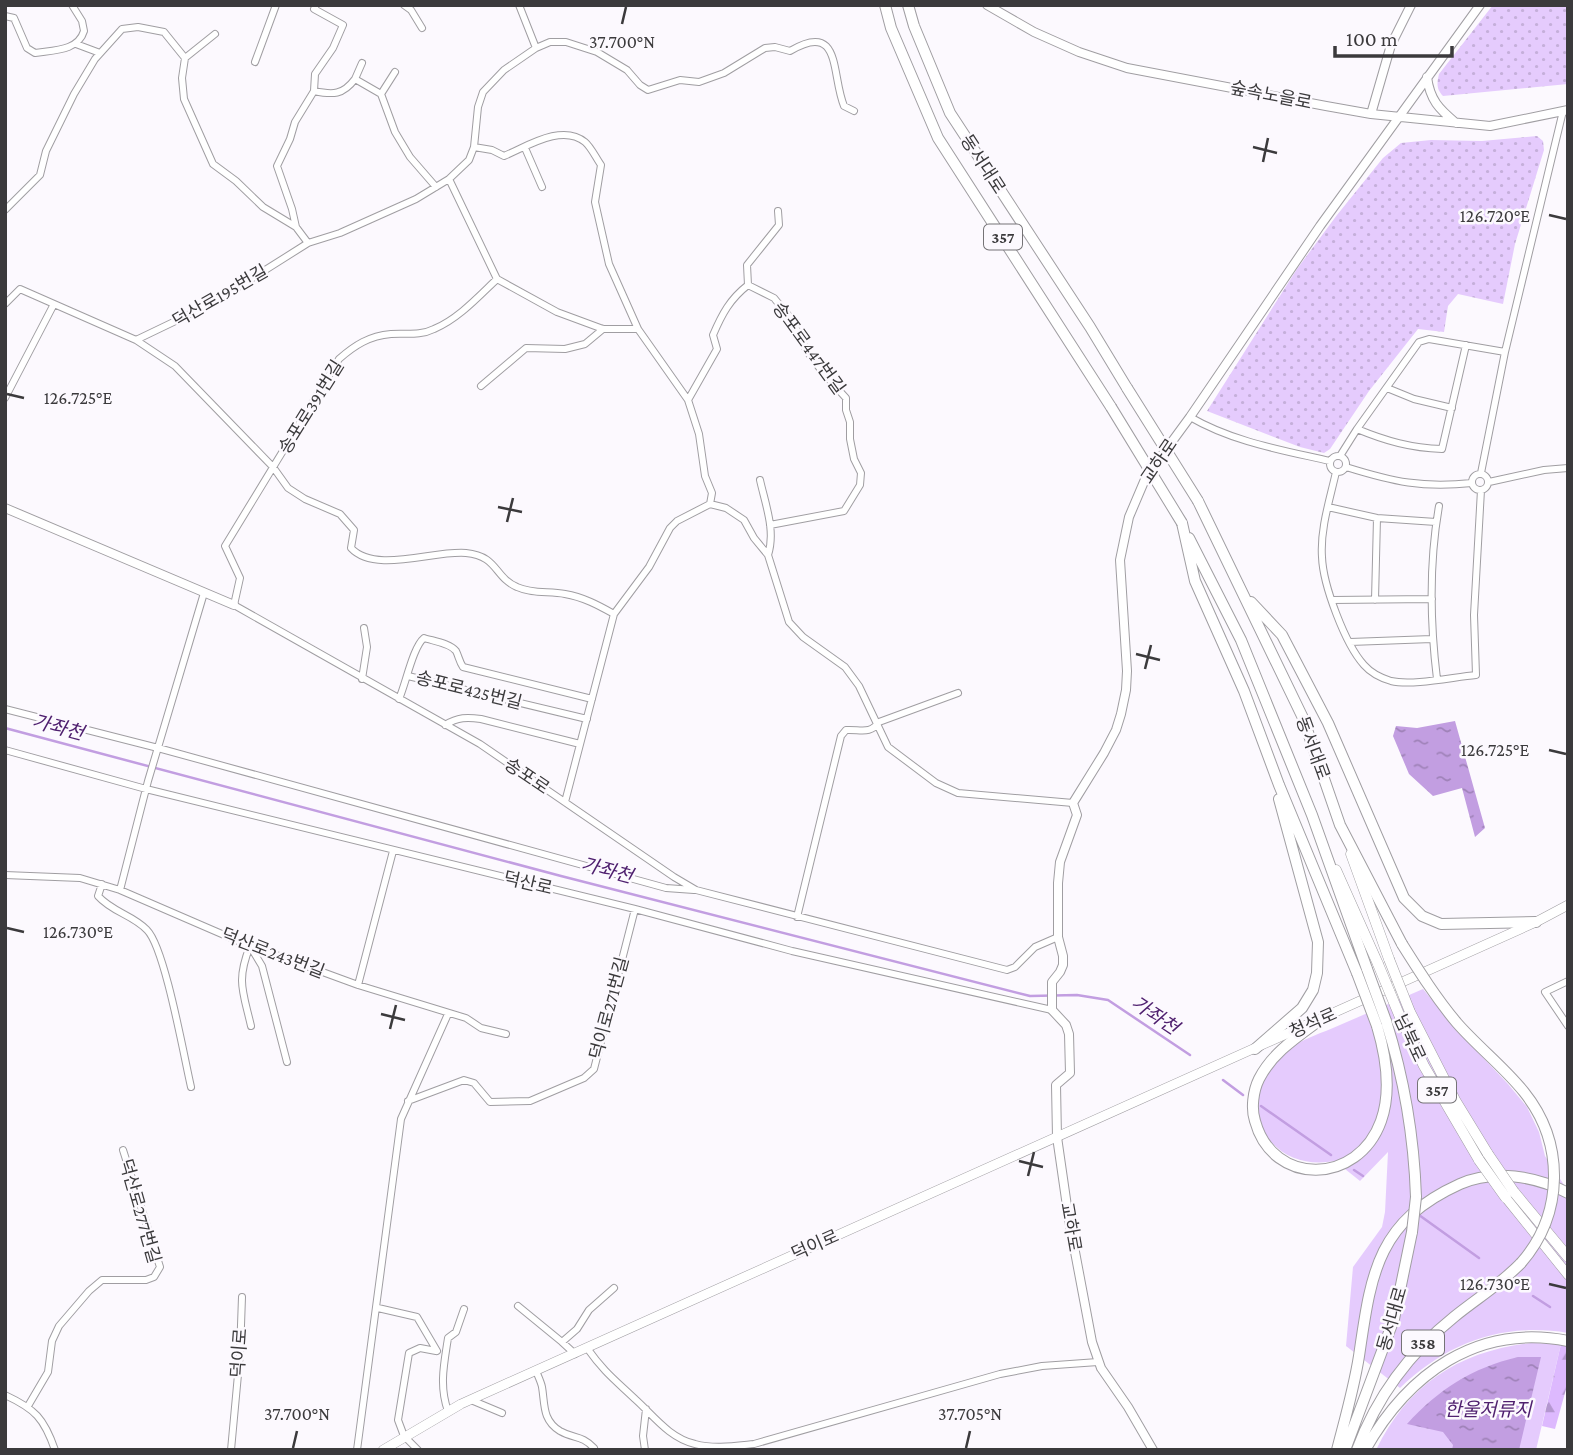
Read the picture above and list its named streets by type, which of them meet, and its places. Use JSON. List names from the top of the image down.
{
  "streets": {
    "highway": ["동서대로", "357", "358"],
    "main road": ["청석로", "남북로", "덕이로"],
    "street": [
      "숲속노을로",
      "덕산로195번길",
      "송포로447번길",
      "송포로391번길",
      "교하로",
      "송포로425번길",
      "송포로",
      "덕산로",
      "덕산로243번길",
      "덕이로271번길",
      "덕산로277번길"
    ]
  },
  "crossings": [
    ["숲속노을로", "교하로"],
    ["동서대로", "남북로"],
    ["덕산로195번길", "송포로391번길"],
    ["송포로391번길", "송포로"],
    ["교하로", "송포로"],
    ["교하로", "덕산로"],
    ["교하로", "청석로"],
    ["교하로", "덕이로"],
    ["송포로", "덕산로"],
    ["덕산로", "덕이로271번길"],
    ["청석로", "덕이로"]
  ],
  "water": ["가좌천", "한울저류지"],
  "scale_bar": "100 m",
  "coordinates": [
    "37.700°N",
    "126.720°E",
    "126.725°E",
    "126.730°E",
    "37.705°N"
  ]
}
